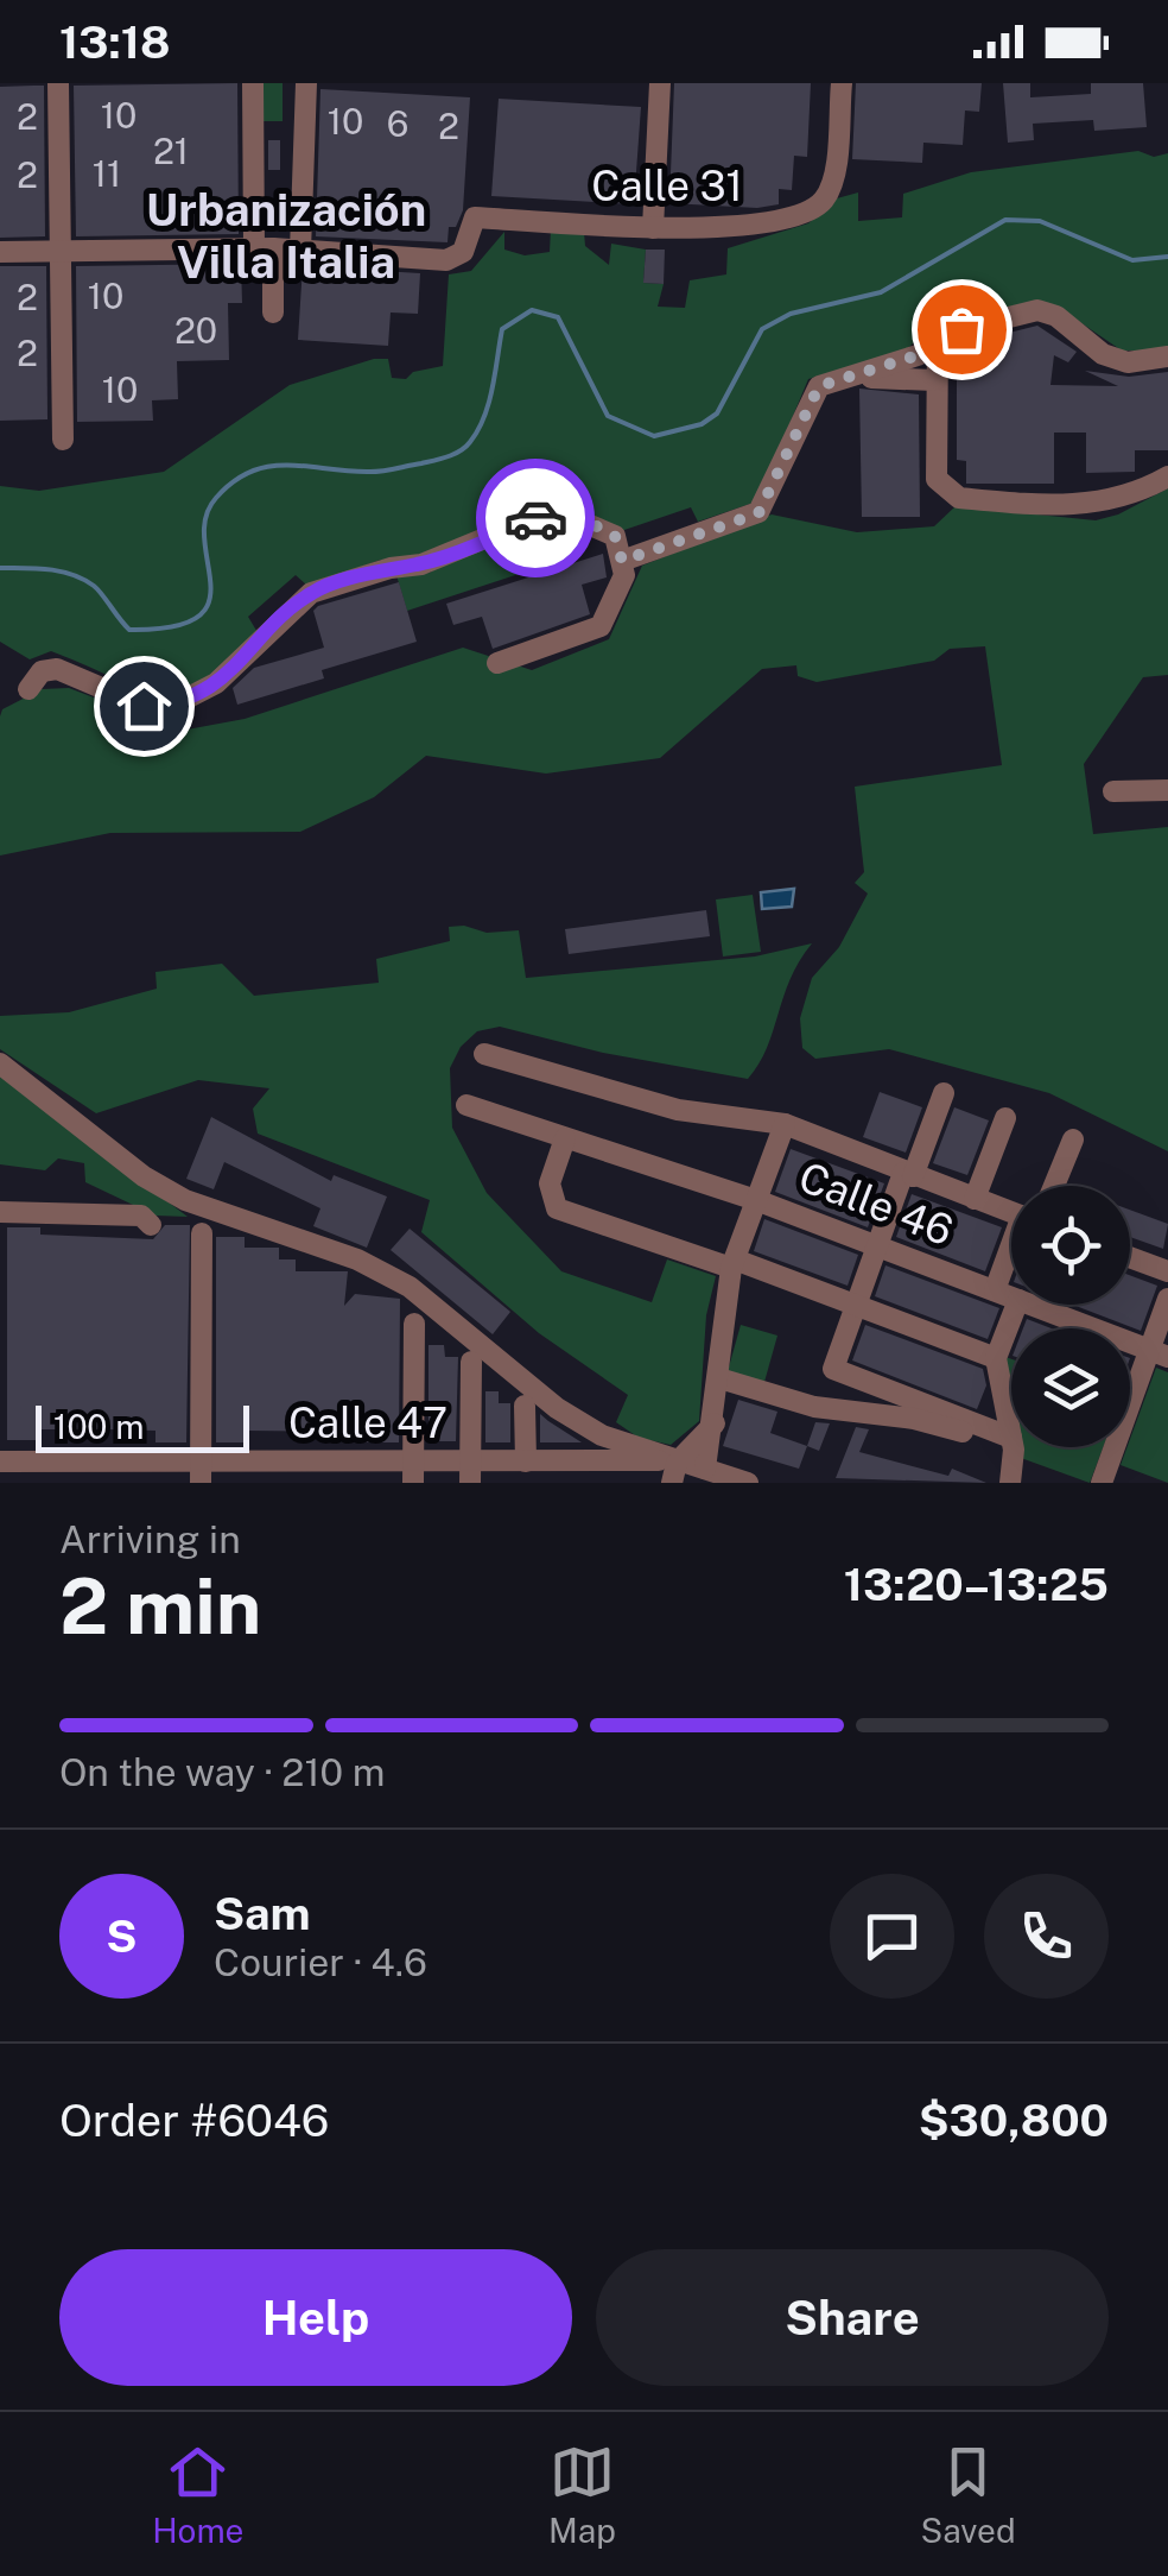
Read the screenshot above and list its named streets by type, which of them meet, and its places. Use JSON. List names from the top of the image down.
{
  "streets": {
    "street": ["Calle 31", "Calle 46", "Calle 47"]
  },
  "districts": ["Urbanización Villa Italia"],
  "house_numbers": [
    "10",
    "2",
    "10",
    "6",
    "2",
    "21",
    "11",
    "2",
    "10",
    "2",
    "20",
    "2",
    "10"
  ],
  "scale_bar": "100 m",
  "page": {
    "status": "13:18",
    "scale": "100 m",
    "heading": ["2 min", "Arriving in", "13:20–13:25"],
    "panel": [
      "Sam",
      "Courier · 4.6",
      "Order #6046",
      "$30,800"
    ],
    "bar": "On the way · 210 m",
    "round": "S",
    "buttons": ["Help", "Share"],
    "tabs": ["Home", "Map", "Saved"]
  }
}
